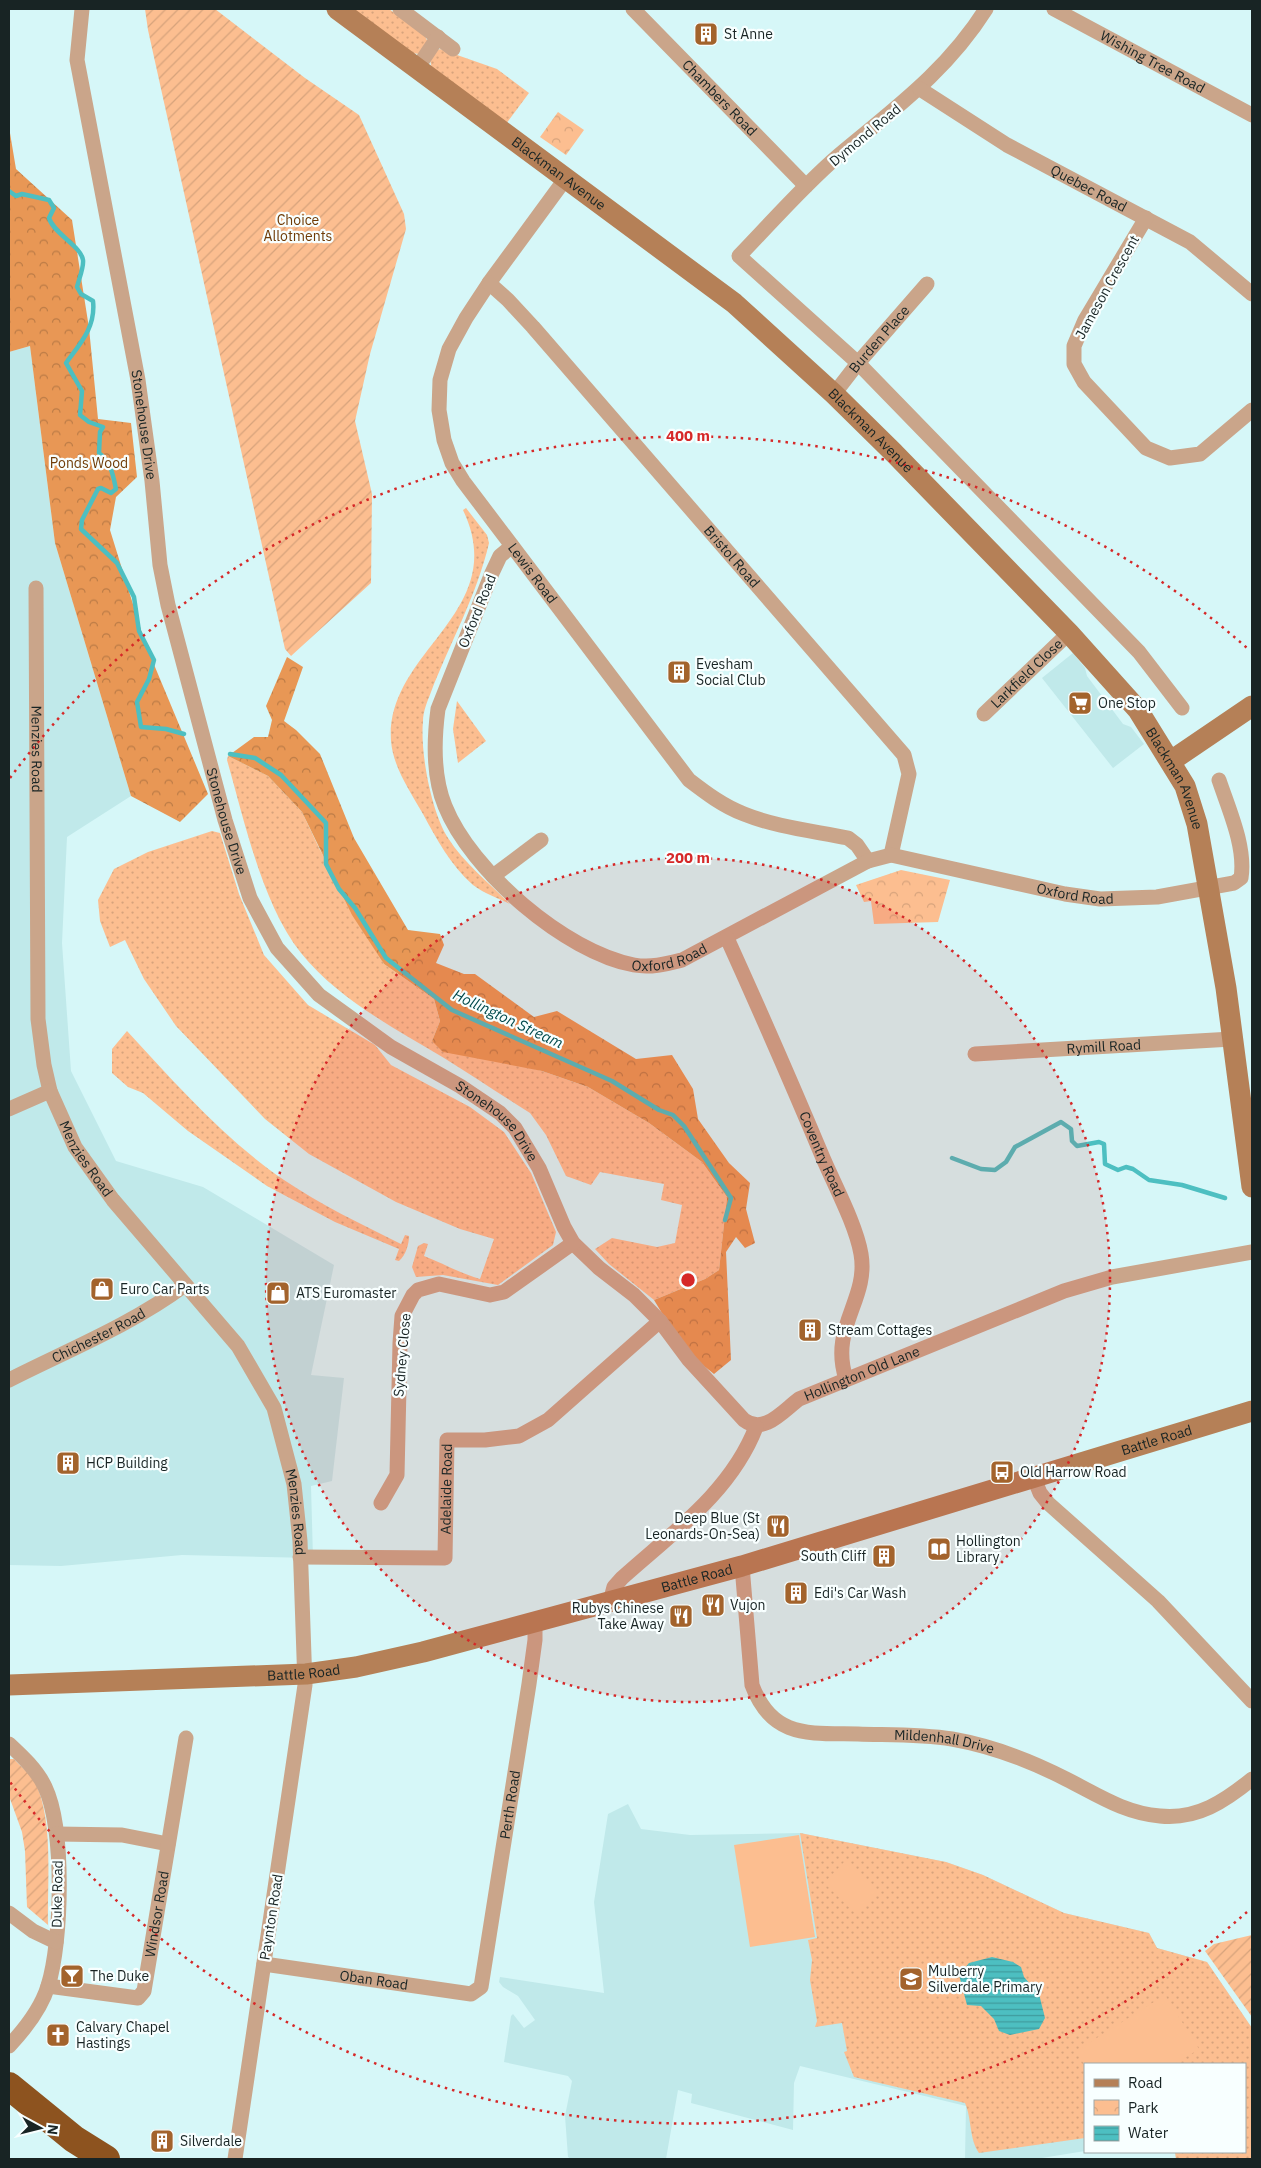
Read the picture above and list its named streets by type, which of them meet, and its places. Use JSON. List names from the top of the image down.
{
  "streets": {
    "street": [
      "Wishing Tree Road",
      "Chambers Road",
      "Dymond Road",
      "Blackman Avenue",
      "Quebec Road",
      "Jameson Crescent",
      "Burden Place",
      "Stonehouse Drive",
      "Bristol Road",
      "Lewis Road",
      "Oxford Road",
      "Larkfield Close",
      "Menzies Road",
      "Rymill Road",
      "Coventry Road",
      "Chichester Road",
      "Sydney Close",
      "Hollington Old Lane",
      "Battle Road",
      "Adelaide Road",
      "Mildenhall Drive",
      "Perth Road",
      "Duke Road",
      "Windsor Road",
      "Paynton Road",
      "Oban Road"
    ]
  },
  "crossings": [
    ["Chambers Road", "Dymond Road"],
    ["Dymond Road", "Quebec Road"],
    ["Dymond Road", "Burden Place"],
    ["Blackman Avenue", "Burden Place"],
    ["Blackman Avenue", "Lewis Road"],
    ["Blackman Avenue", "Oxford Road"],
    ["Blackman Avenue", "Larkfield Close"],
    ["Blackman Avenue", "Rymill Road"],
    ["Quebec Road", "Jameson Crescent"],
    ["Stonehouse Drive", "Sydney Close"],
    ["Stonehouse Drive", "Hollington Old Lane"],
    ["Stonehouse Drive", "Adelaide Road"],
    ["Bristol Road", "Lewis Road"],
    ["Bristol Road", "Oxford Road"],
    ["Lewis Road", "Oxford Road"],
    ["Oxford Road", "Coventry Road"],
    ["Menzies Road", "Chichester Road"],
    ["Menzies Road", "Battle Road"],
    ["Menzies Road", "Adelaide Road"],
    ["Menzies Road", "Paynton Road"],
    ["Coventry Road", "Hollington Old Lane"],
    ["Battle Road", "Mildenhall Drive"],
    ["Battle Road", "Perth Road"],
    ["Battle Road", "Paynton Road"],
    ["Perth Road", "Oban Road"],
    ["Duke Road", "Windsor Road"],
    ["Paynton Road", "Oban Road"]
  ],
  "water": ["Hollington Stream"],
  "parks": ["Choice Allotments", "Ponds Wood"],
  "places": {
    "building": [
      "St Anne",
      "Evesham Social Club",
      "Stream Cottages",
      "HCP Building",
      "South Cliff",
      "Edi's Car Wash",
      "Silverdale"
    ],
    "supermarket": ["One Stop"],
    "shop": ["Euro Car Parts", "ATS Euromaster"],
    "bus stop": ["Old Harrow Road"],
    "restaurant": ["Deep Blue (St Leonards-On-Sea)", "Vujon", "Rubys Chinese Take Away"],
    "library": ["Hollington Library"],
    "bar": ["The Duke"],
    "school or university": ["Mulberry Silverdale Primary"],
    "church": ["Calvary Chapel Hastings"]
  },
  "legend": ["Road", "Park", "Water"],
  "north": "right",
  "rings": ["400 m", "200 m"]
}
